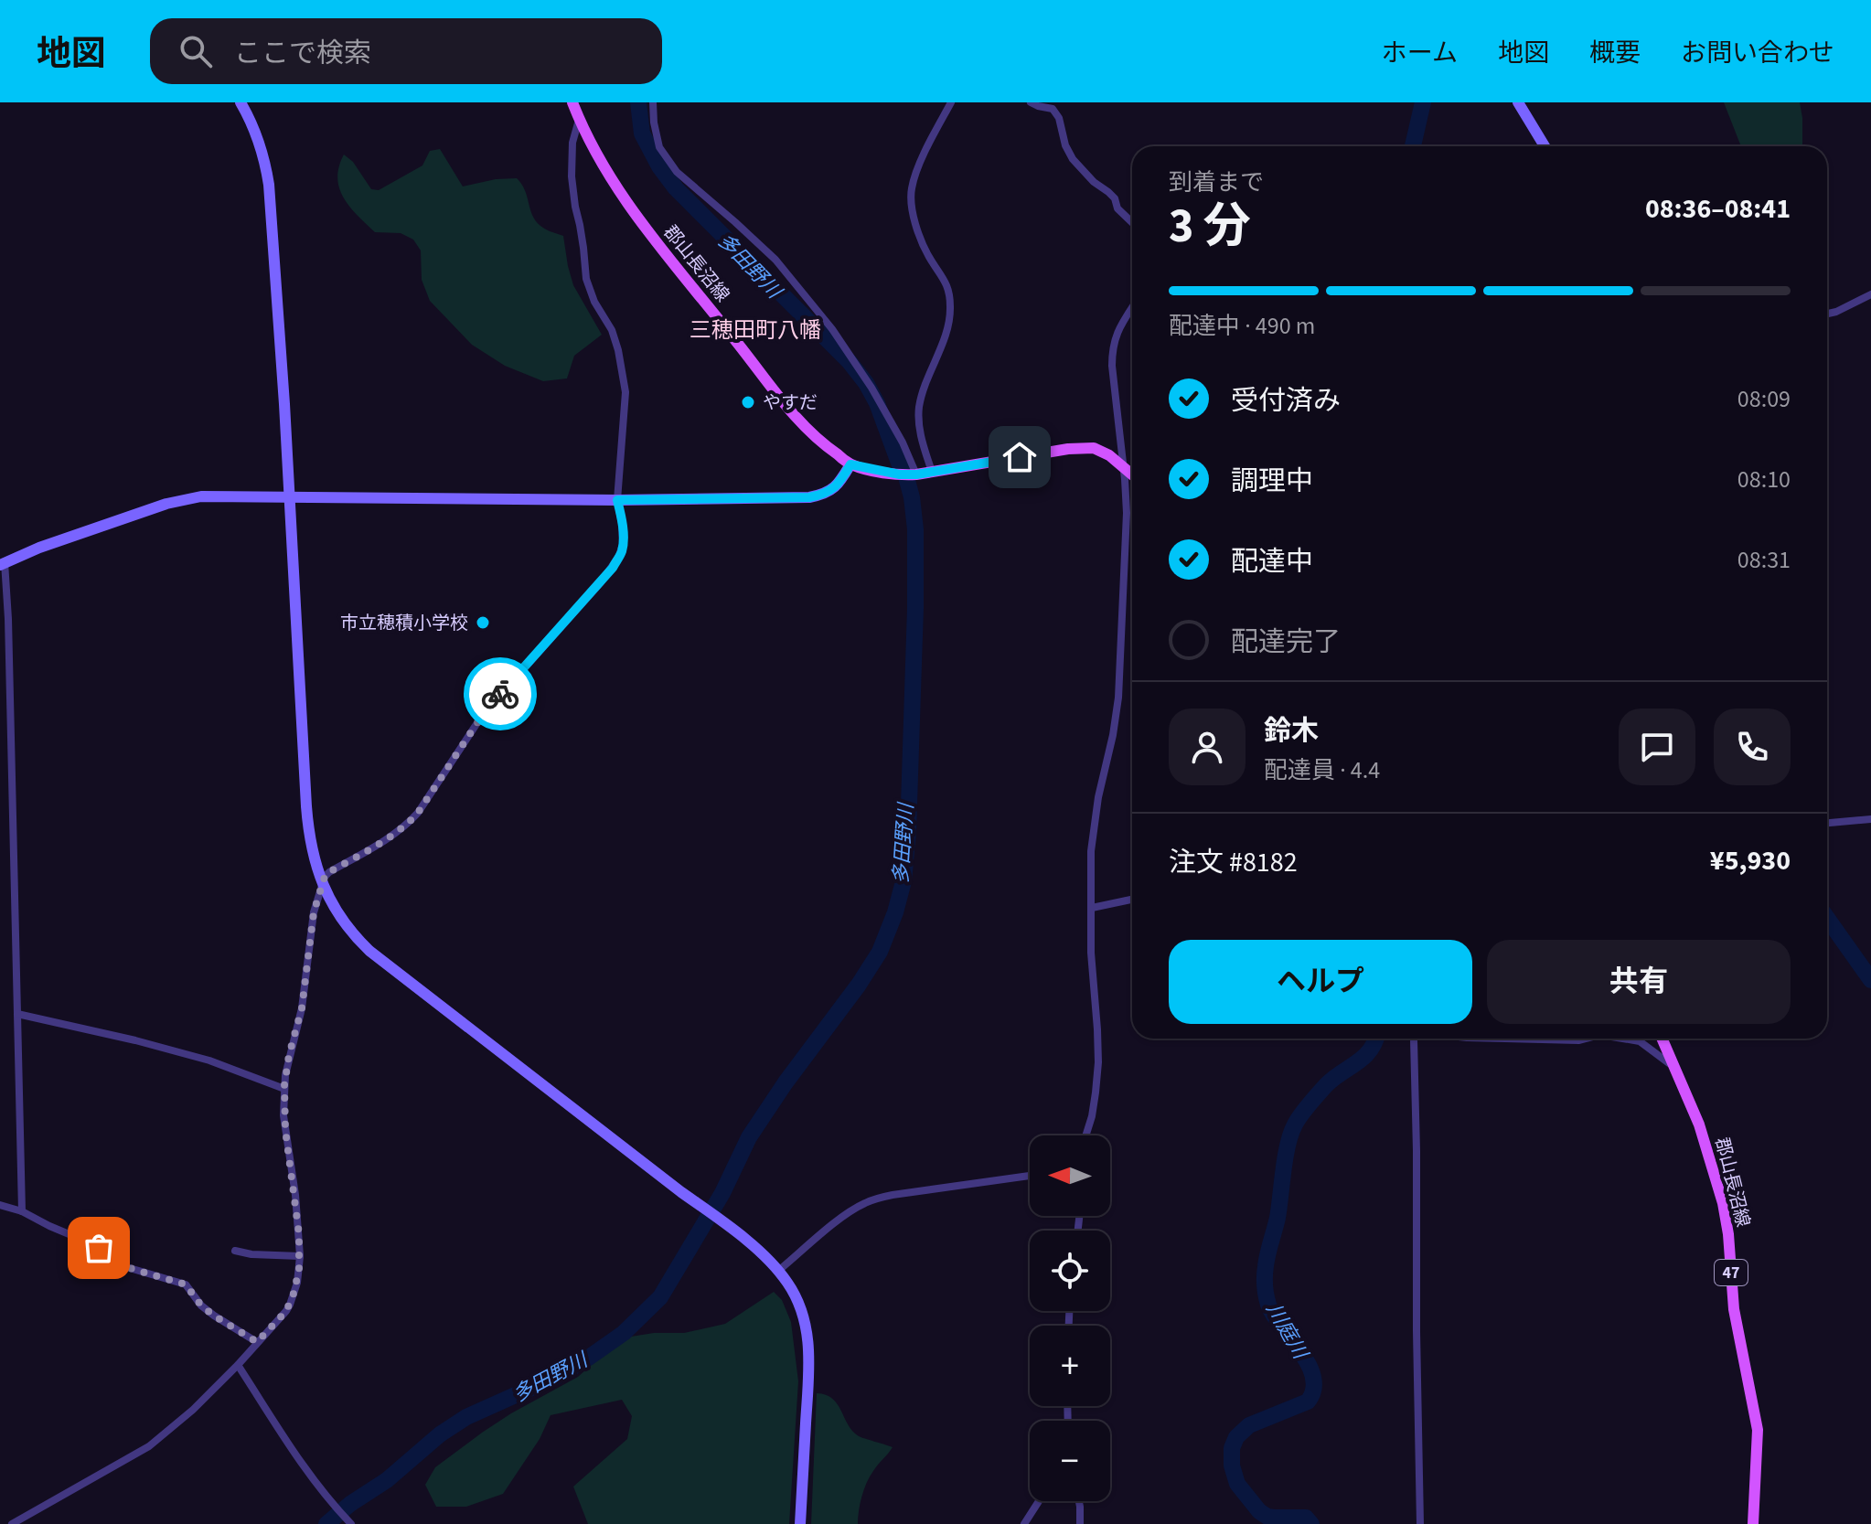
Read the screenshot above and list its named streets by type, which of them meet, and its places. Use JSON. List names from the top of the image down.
{
  "streets": {
    "main road": ["郡山長沼線", "47"]
  },
  "districts": ["三穂田町八幡"],
  "water": ["多田野川", "川庭川"],
  "places": ["やすだ", "市立穂積小学校"],
  "north": "left",
  "page": {
    "header": "地図",
    "search": "ここで検索",
    "nav": [
      "ホーム",
      "地図",
      "概要",
      "お問い合わせ"
    ],
    "heading": ["3 分", "到着まで", "08:36–08:41"],
    "panel": [
      "鈴木",
      "配達員 · 4.4",
      "注文 #8182",
      "¥5,930"
    ],
    "bar": "配達中 · 490 m",
    "list": [
      ["受付済み", "08:09"],
      ["調理中", "08:10"],
      ["配達中", "08:31"],
      "配達完了"
    ],
    "buttons": ["ヘルプ", "共有"],
    "map_buttons": ["+", "−"]
  }
}
